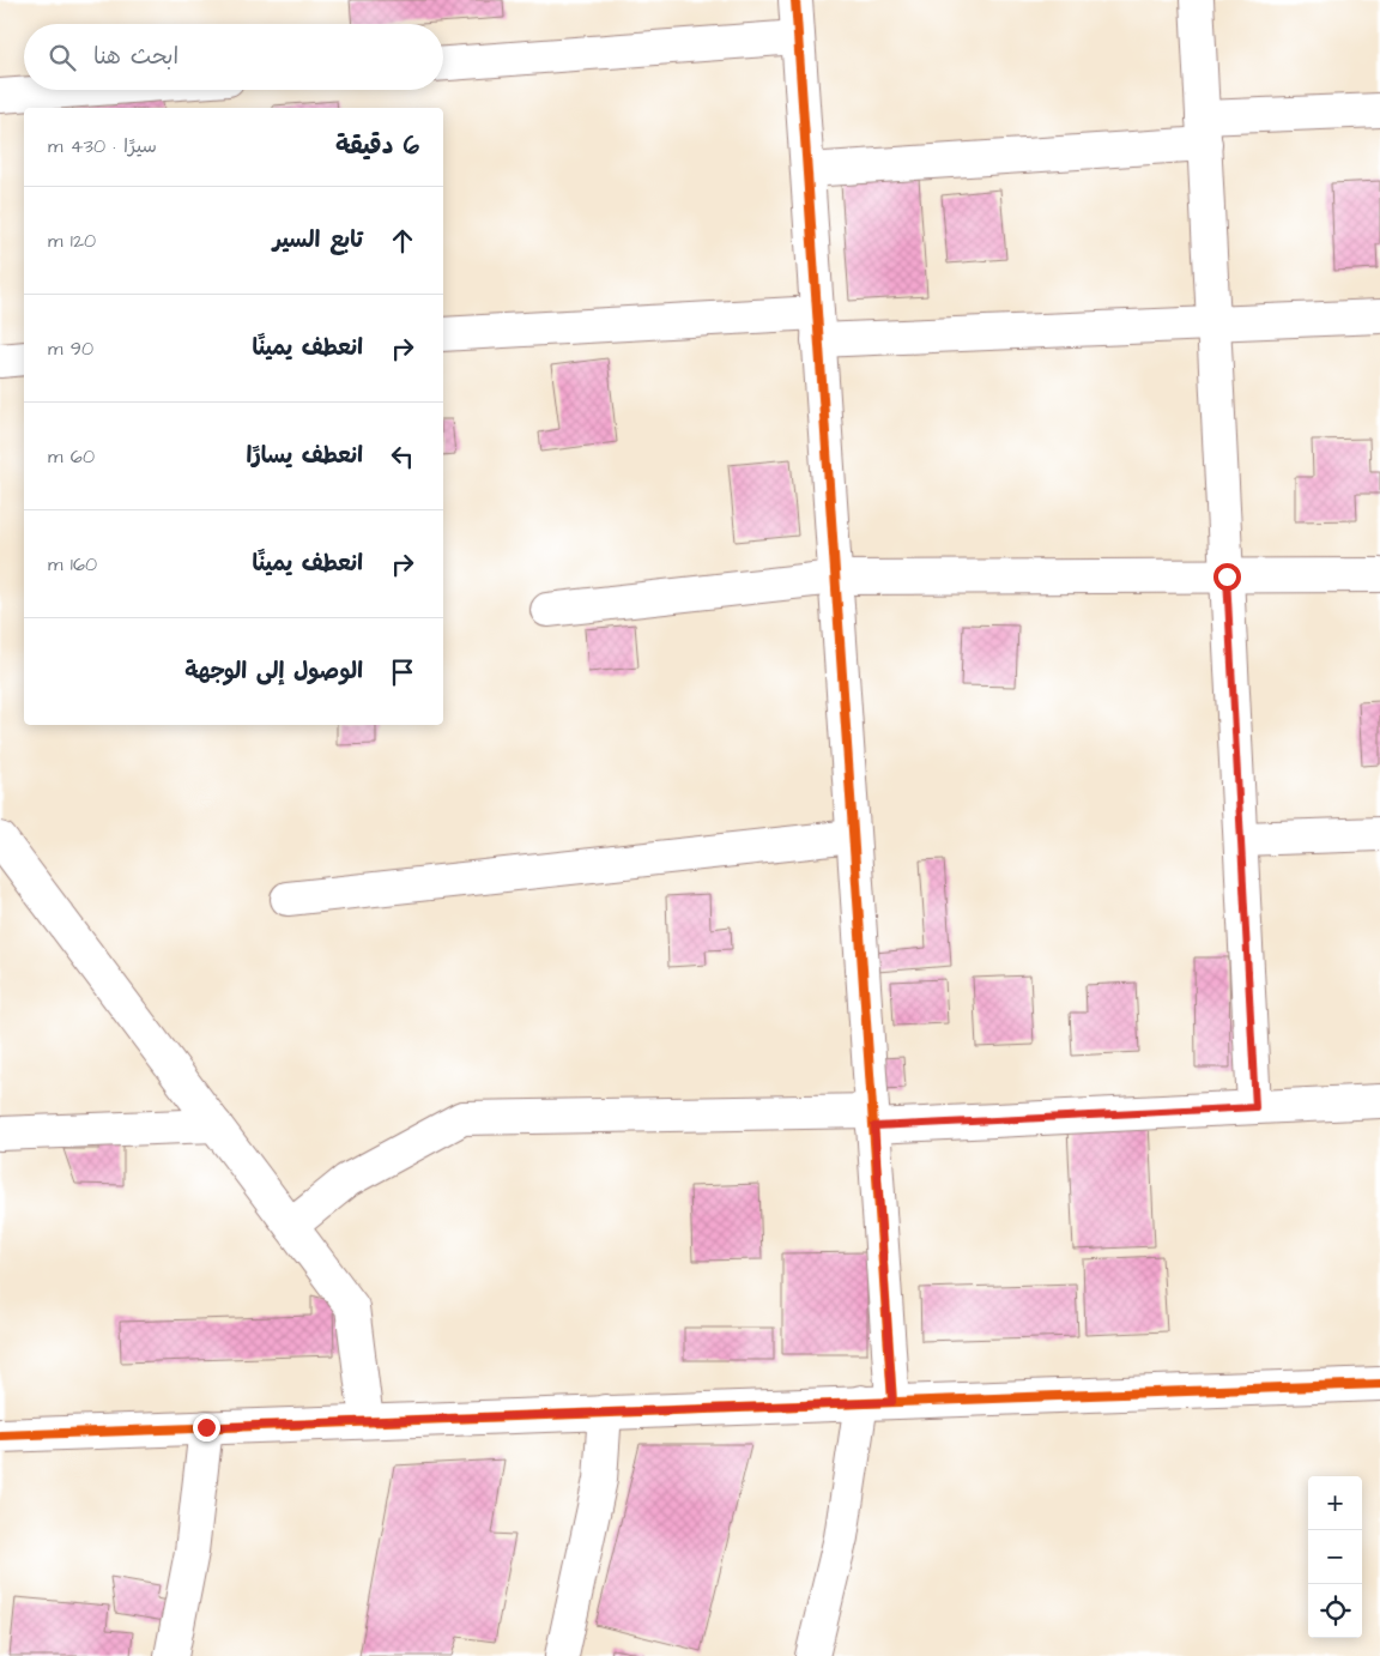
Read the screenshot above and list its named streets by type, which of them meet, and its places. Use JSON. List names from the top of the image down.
{
  "page": {
    "search": "ابحث هنا",
    "heading": ["6 دقيقة", "سيرًا · 430 m"],
    "list": [
      ["تابع السير", "120 m"],
      ["انعطف يمينًا", "90 m"],
      ["انعطف يسارًا", "60 m"],
      ["انعطف يمينًا", "160 m"],
      "الوصول إلى الوجهة"
    ],
    "map_buttons": ["+", "−"]
  }
}
